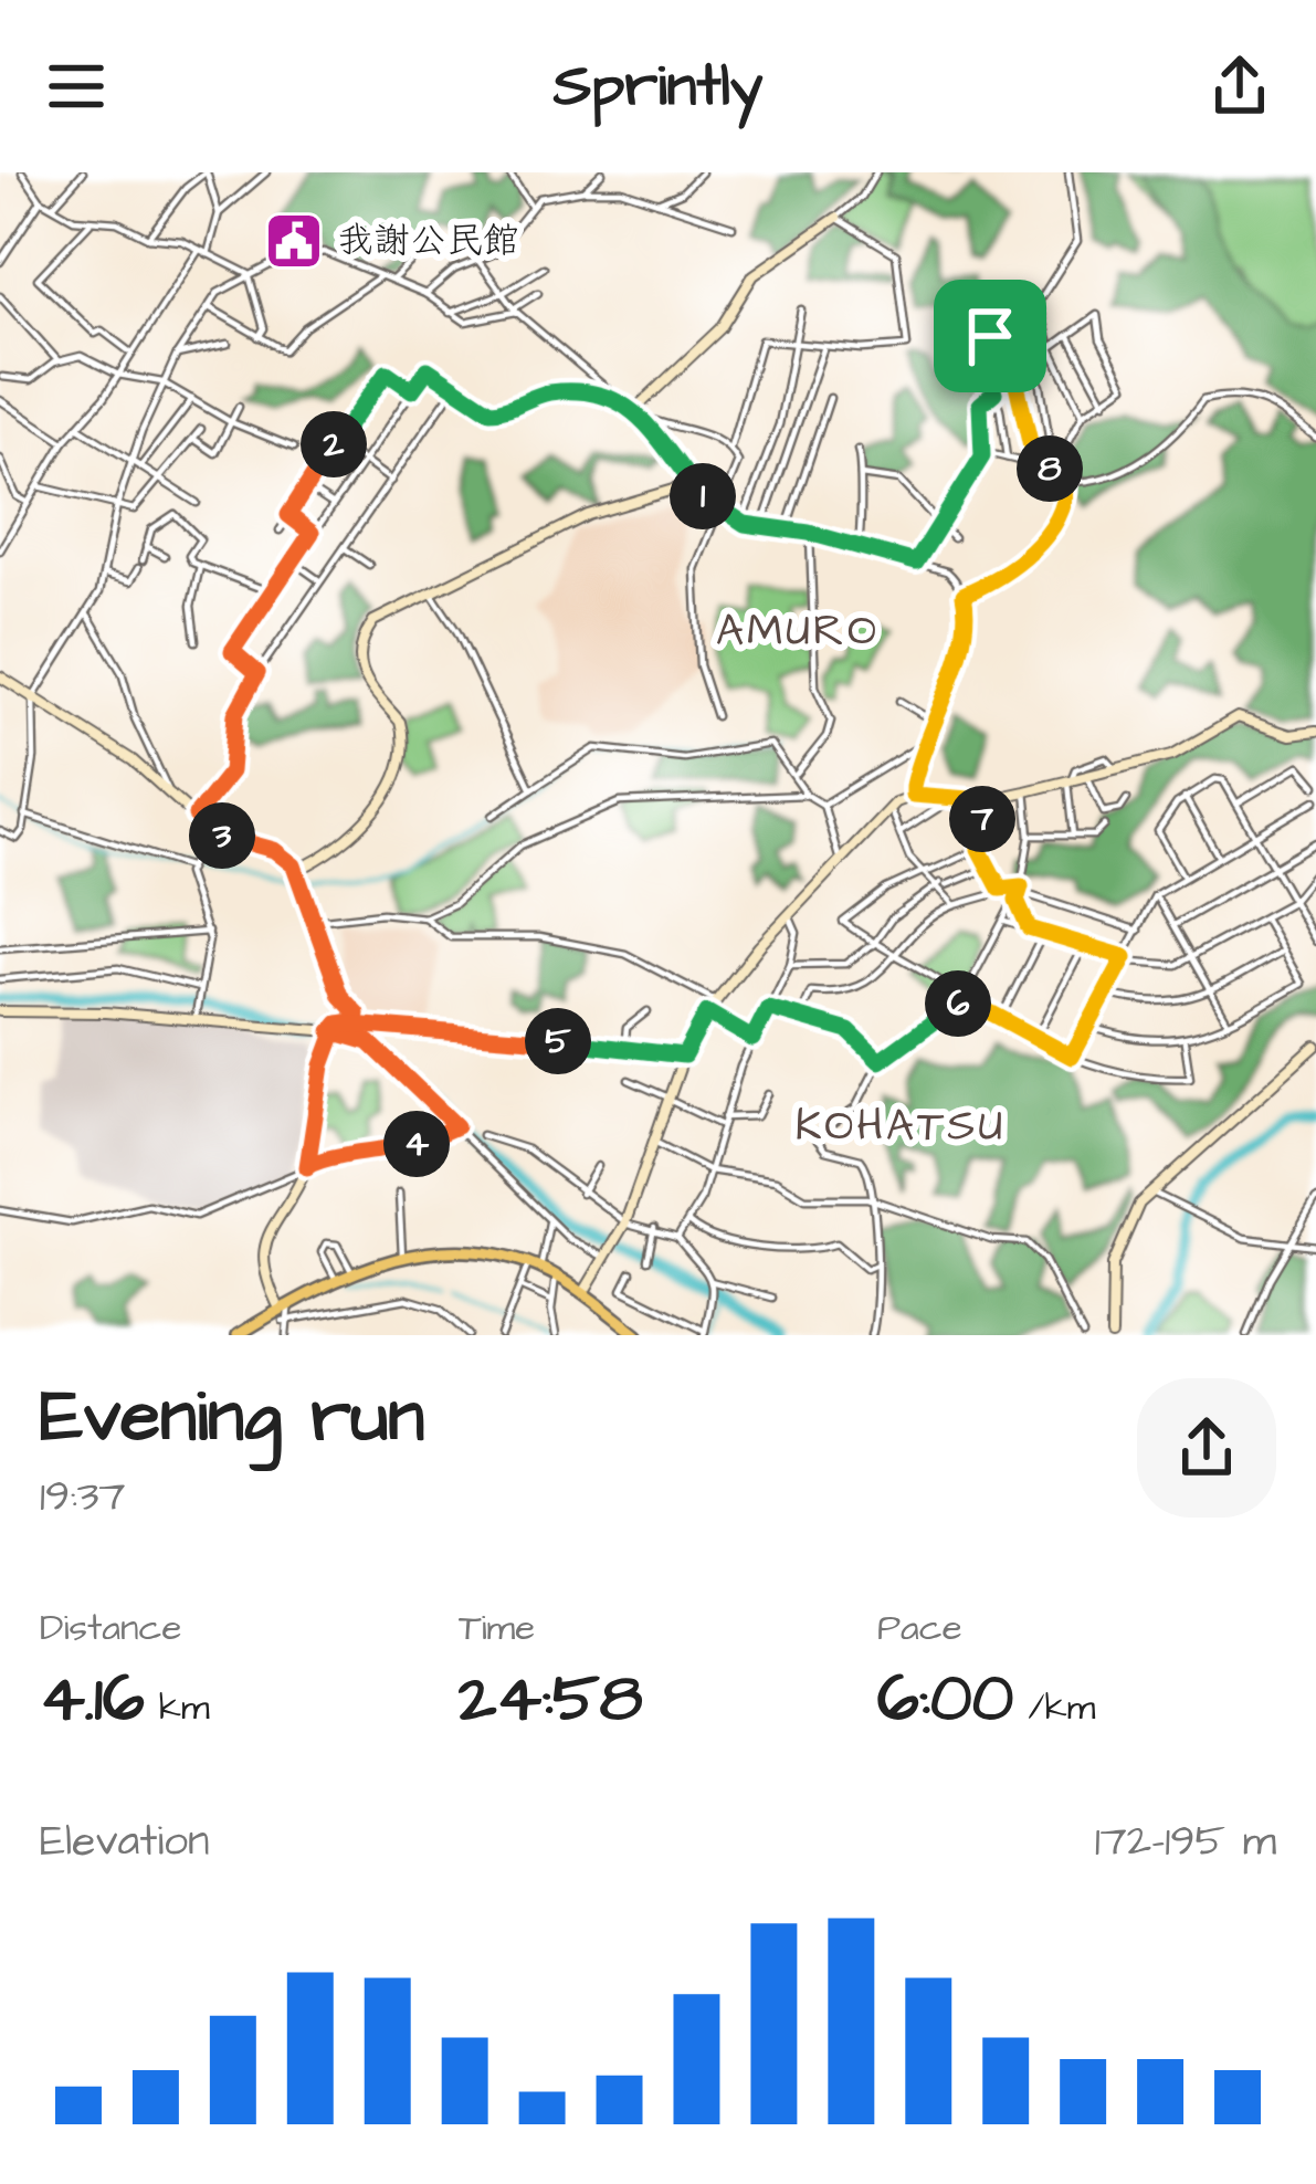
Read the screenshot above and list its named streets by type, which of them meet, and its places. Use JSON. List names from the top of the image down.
{
  "districts": ["AMURO", "KOHATSU"],
  "places": {
    "public building": ["我謝公民館"]
  },
  "page": {
    "header": "Sprintly",
    "pins": [
      "2",
      "8",
      "1",
      "7",
      "3",
      "6",
      "5",
      "4"
    ],
    "heading": ["Evening run", "19:37"],
    "stats": [
      ["Distance", "4.16 km"],
      ["Time", "24:58"],
      ["Pace", "6:00 /km"]
    ],
    "chart": ["Elevation", "172–195 m"]
  }
}
